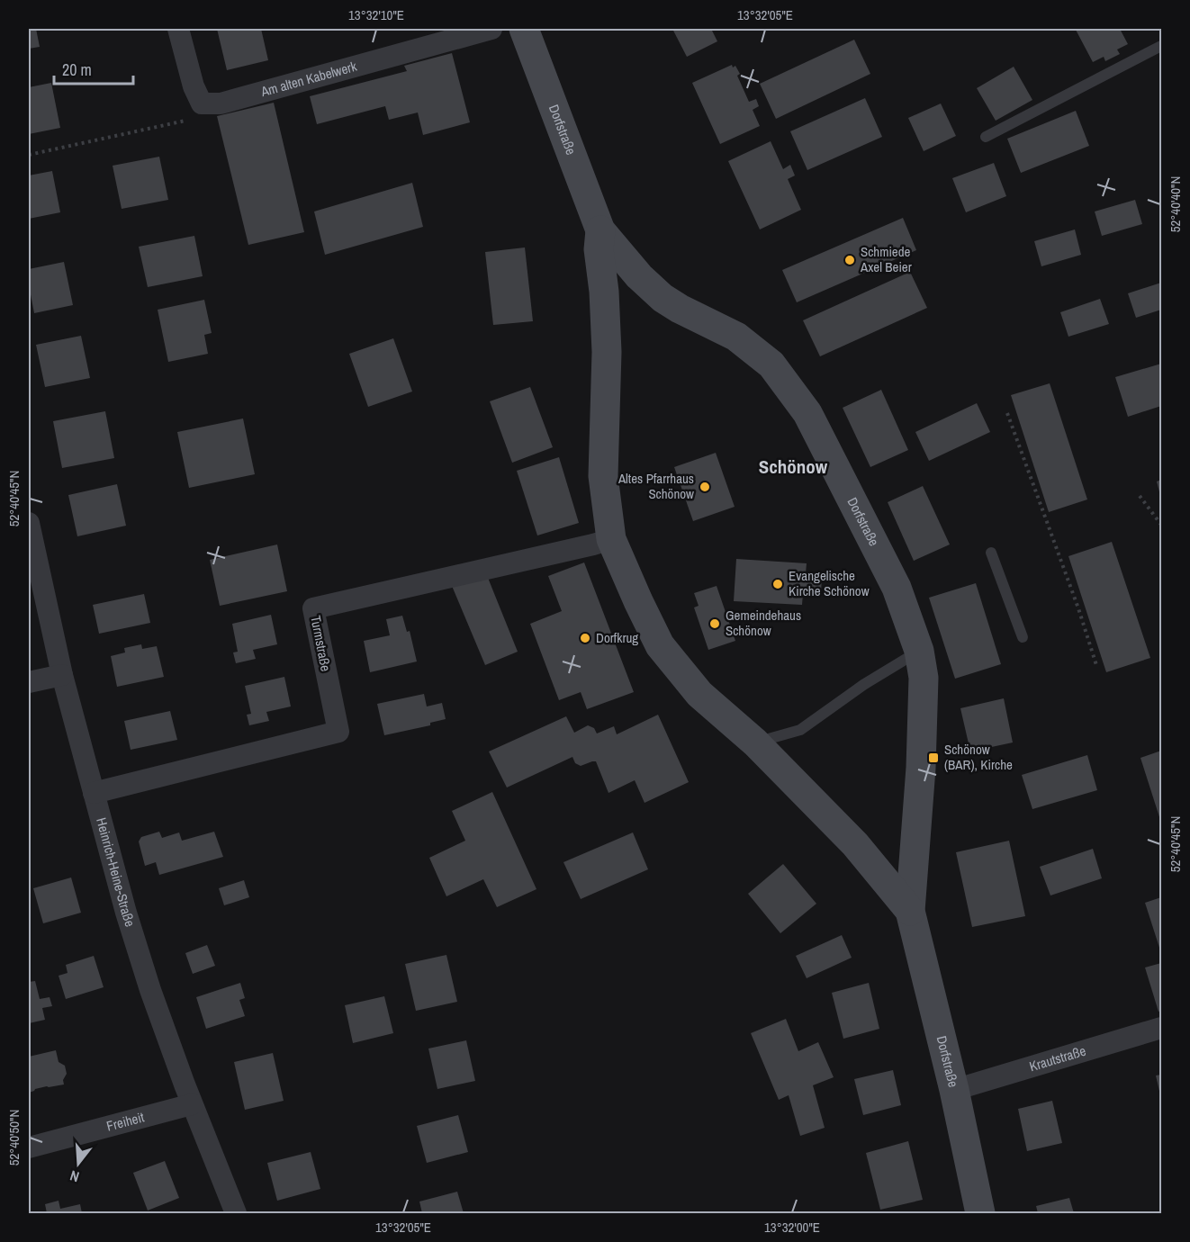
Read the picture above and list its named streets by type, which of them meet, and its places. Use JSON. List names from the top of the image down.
{
  "streets": {
    "main road": ["Dorfstraße"],
    "street": [
      "Am alten Kabelwerk",
      "Turmstraße",
      "Heinrich-Heine-Straße",
      "Krautstraße",
      "Freiheit"
    ]
  },
  "crossings": [
    ["Dorfstraße", "Turmstraße"],
    ["Dorfstraße", "Krautstraße"],
    ["Turmstraße", "Heinrich-Heine-Straße"],
    ["Heinrich-Heine-Straße", "Freiheit"]
  ],
  "districts": ["Schönow"],
  "places": {
    "other": [
      "Schmiede Axel Beier",
      "Altes Pfarrhaus Schönow",
      "Evangelische Kirche Schönow",
      "Gemeindehaus Schönow",
      "Dorfkrug"
    ],
    "transit": ["Schönow (BAR), Kirche"]
  },
  "scale_bar": "20 m",
  "north": "bottom",
  "coordinates": [
    "13°32'10\"E",
    "13°32'05\"E",
    "52°40'40\"N",
    "52°40'45\"N",
    "52°40'50\"N",
    "13°32'00\"E"
  ]
}
